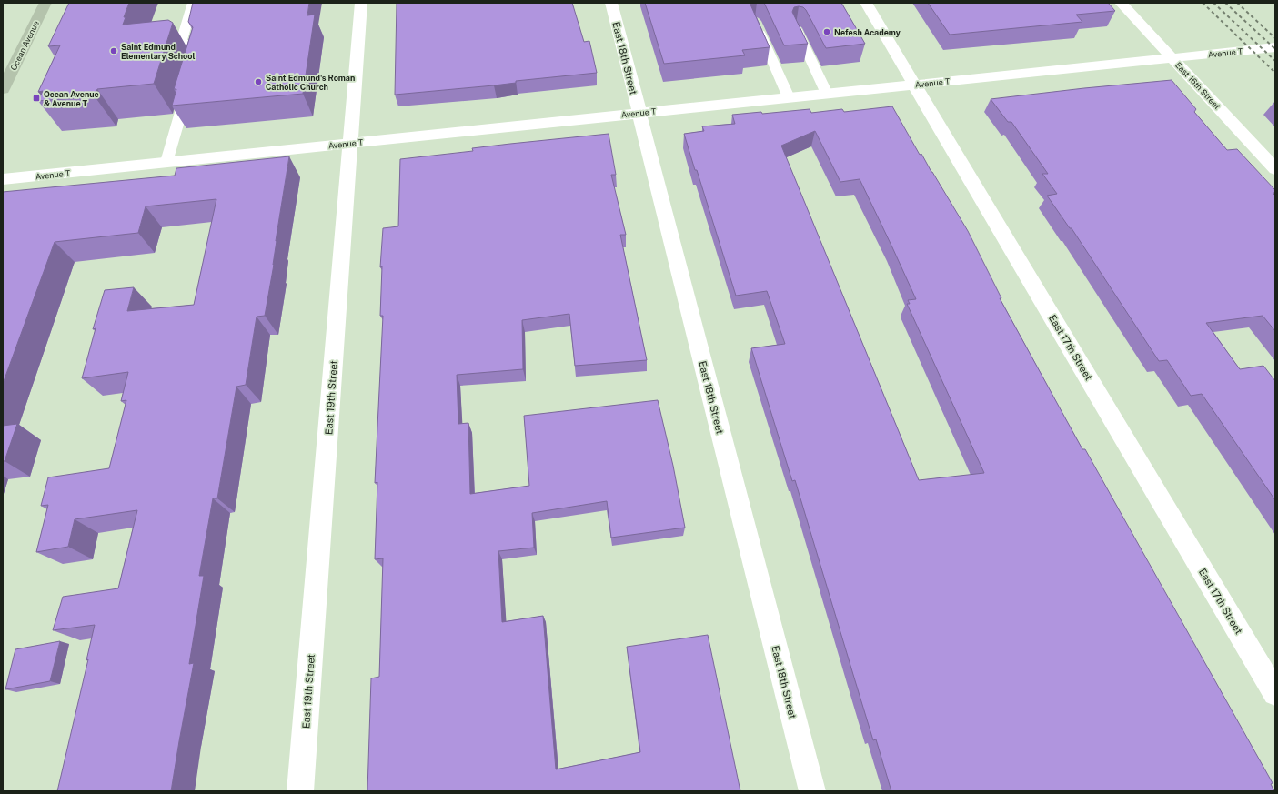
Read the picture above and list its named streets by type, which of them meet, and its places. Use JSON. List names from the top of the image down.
{
  "streets": {
    "main road": ["Ocean Avenue"],
    "street": [
      "Avenue T",
      "East 18th Street",
      "East 16th Street",
      "East 17th Street",
      "East 19th Street"
    ]
  },
  "crossings": [
    ["Avenue T", "East 18th Street"],
    ["Avenue T", "East 16th Street"],
    ["Avenue T", "East 17th Street"],
    ["Avenue T", "East 19th Street"]
  ],
  "places": {
    "other": ["Nefesh Academy", "Saint Edmund Elementary School", "Saint Edmund's Roman Catholic Church"],
    "transit": ["Ocean Avenue & Avenue T"]
  }
}
